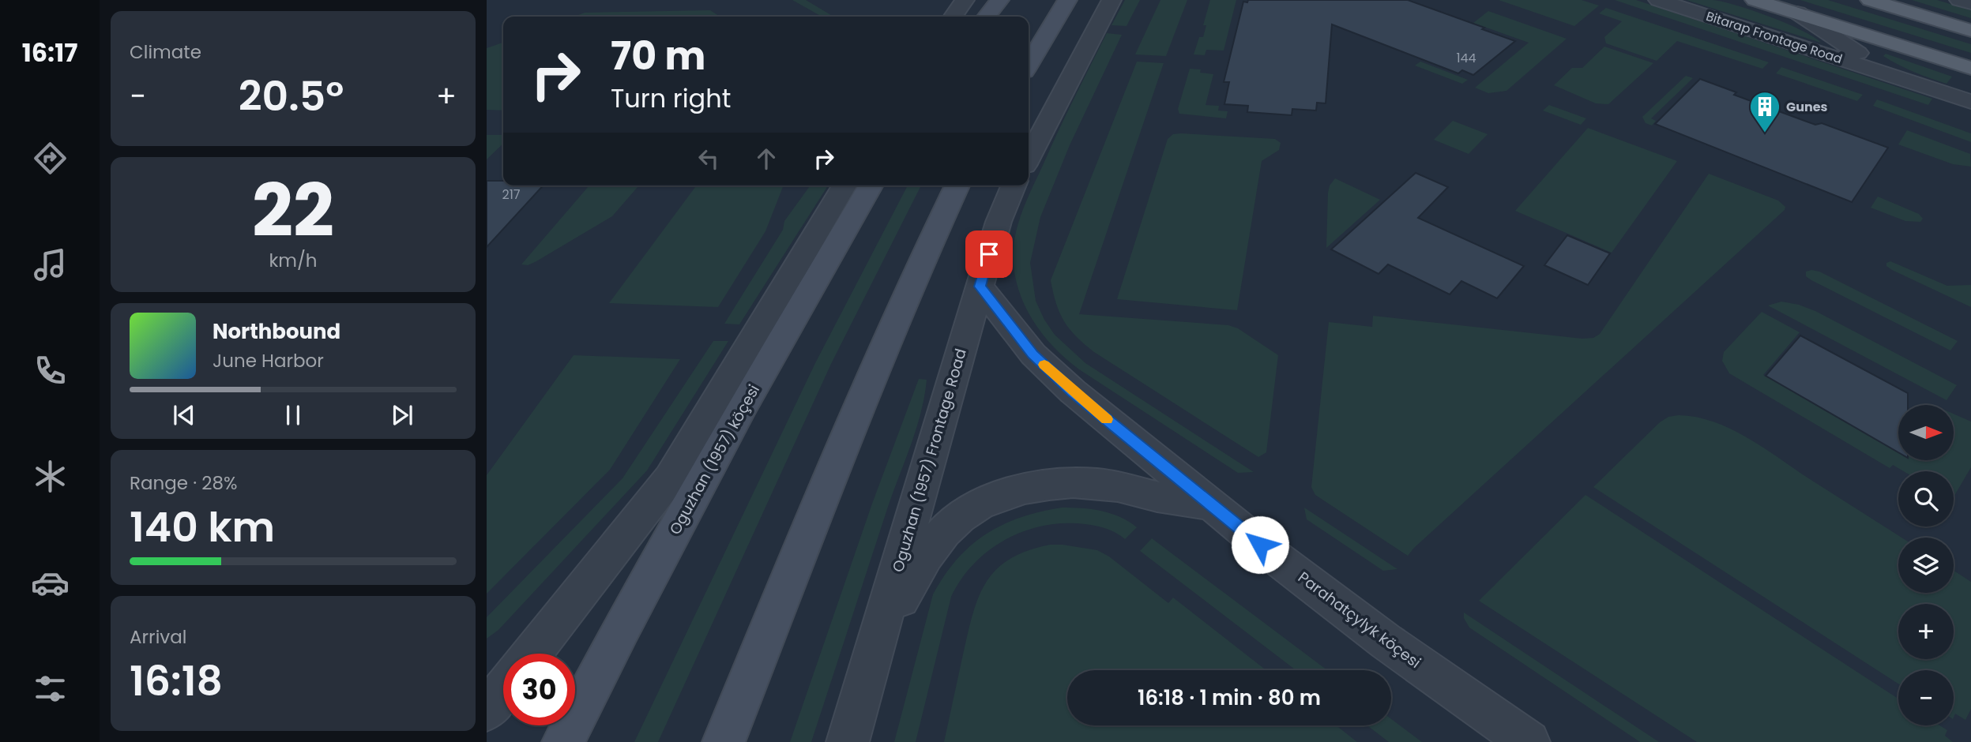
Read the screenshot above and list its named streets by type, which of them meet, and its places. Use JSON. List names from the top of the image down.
{
  "streets": {
    "main road": ["Oguzhan (1957) köçesi"],
    "street": ["Bitarap Frontage Road", "Oguzhan (1957) Frontage Road", "Parahatçylyk köçesi"]
  },
  "crossings": [
    ["Oguzhan (1957) Frontage Road", "Parahatçylyk köçesi"]
  ],
  "places": {
    "building": ["Gunes"]
  },
  "house_numbers": ["144", "217"],
  "north": "right",
  "page": {
    "tabs": "16:17",
    "tile": [
      "Climate",
      ["22", "km/h"],
      ["Range · 28%", "140 km"],
      ["Arrival", "16:18"]
    ],
    "turn": ["70 m", "Turn right"],
    "heat": ["−", "20.5°", "+"],
    "song": ["Northbound", "June Harbor"],
    "map_buttons": ["+", "−"],
    "limit": "30",
    "trip": "16:18 · 1 min · 80 m"
  }
}
